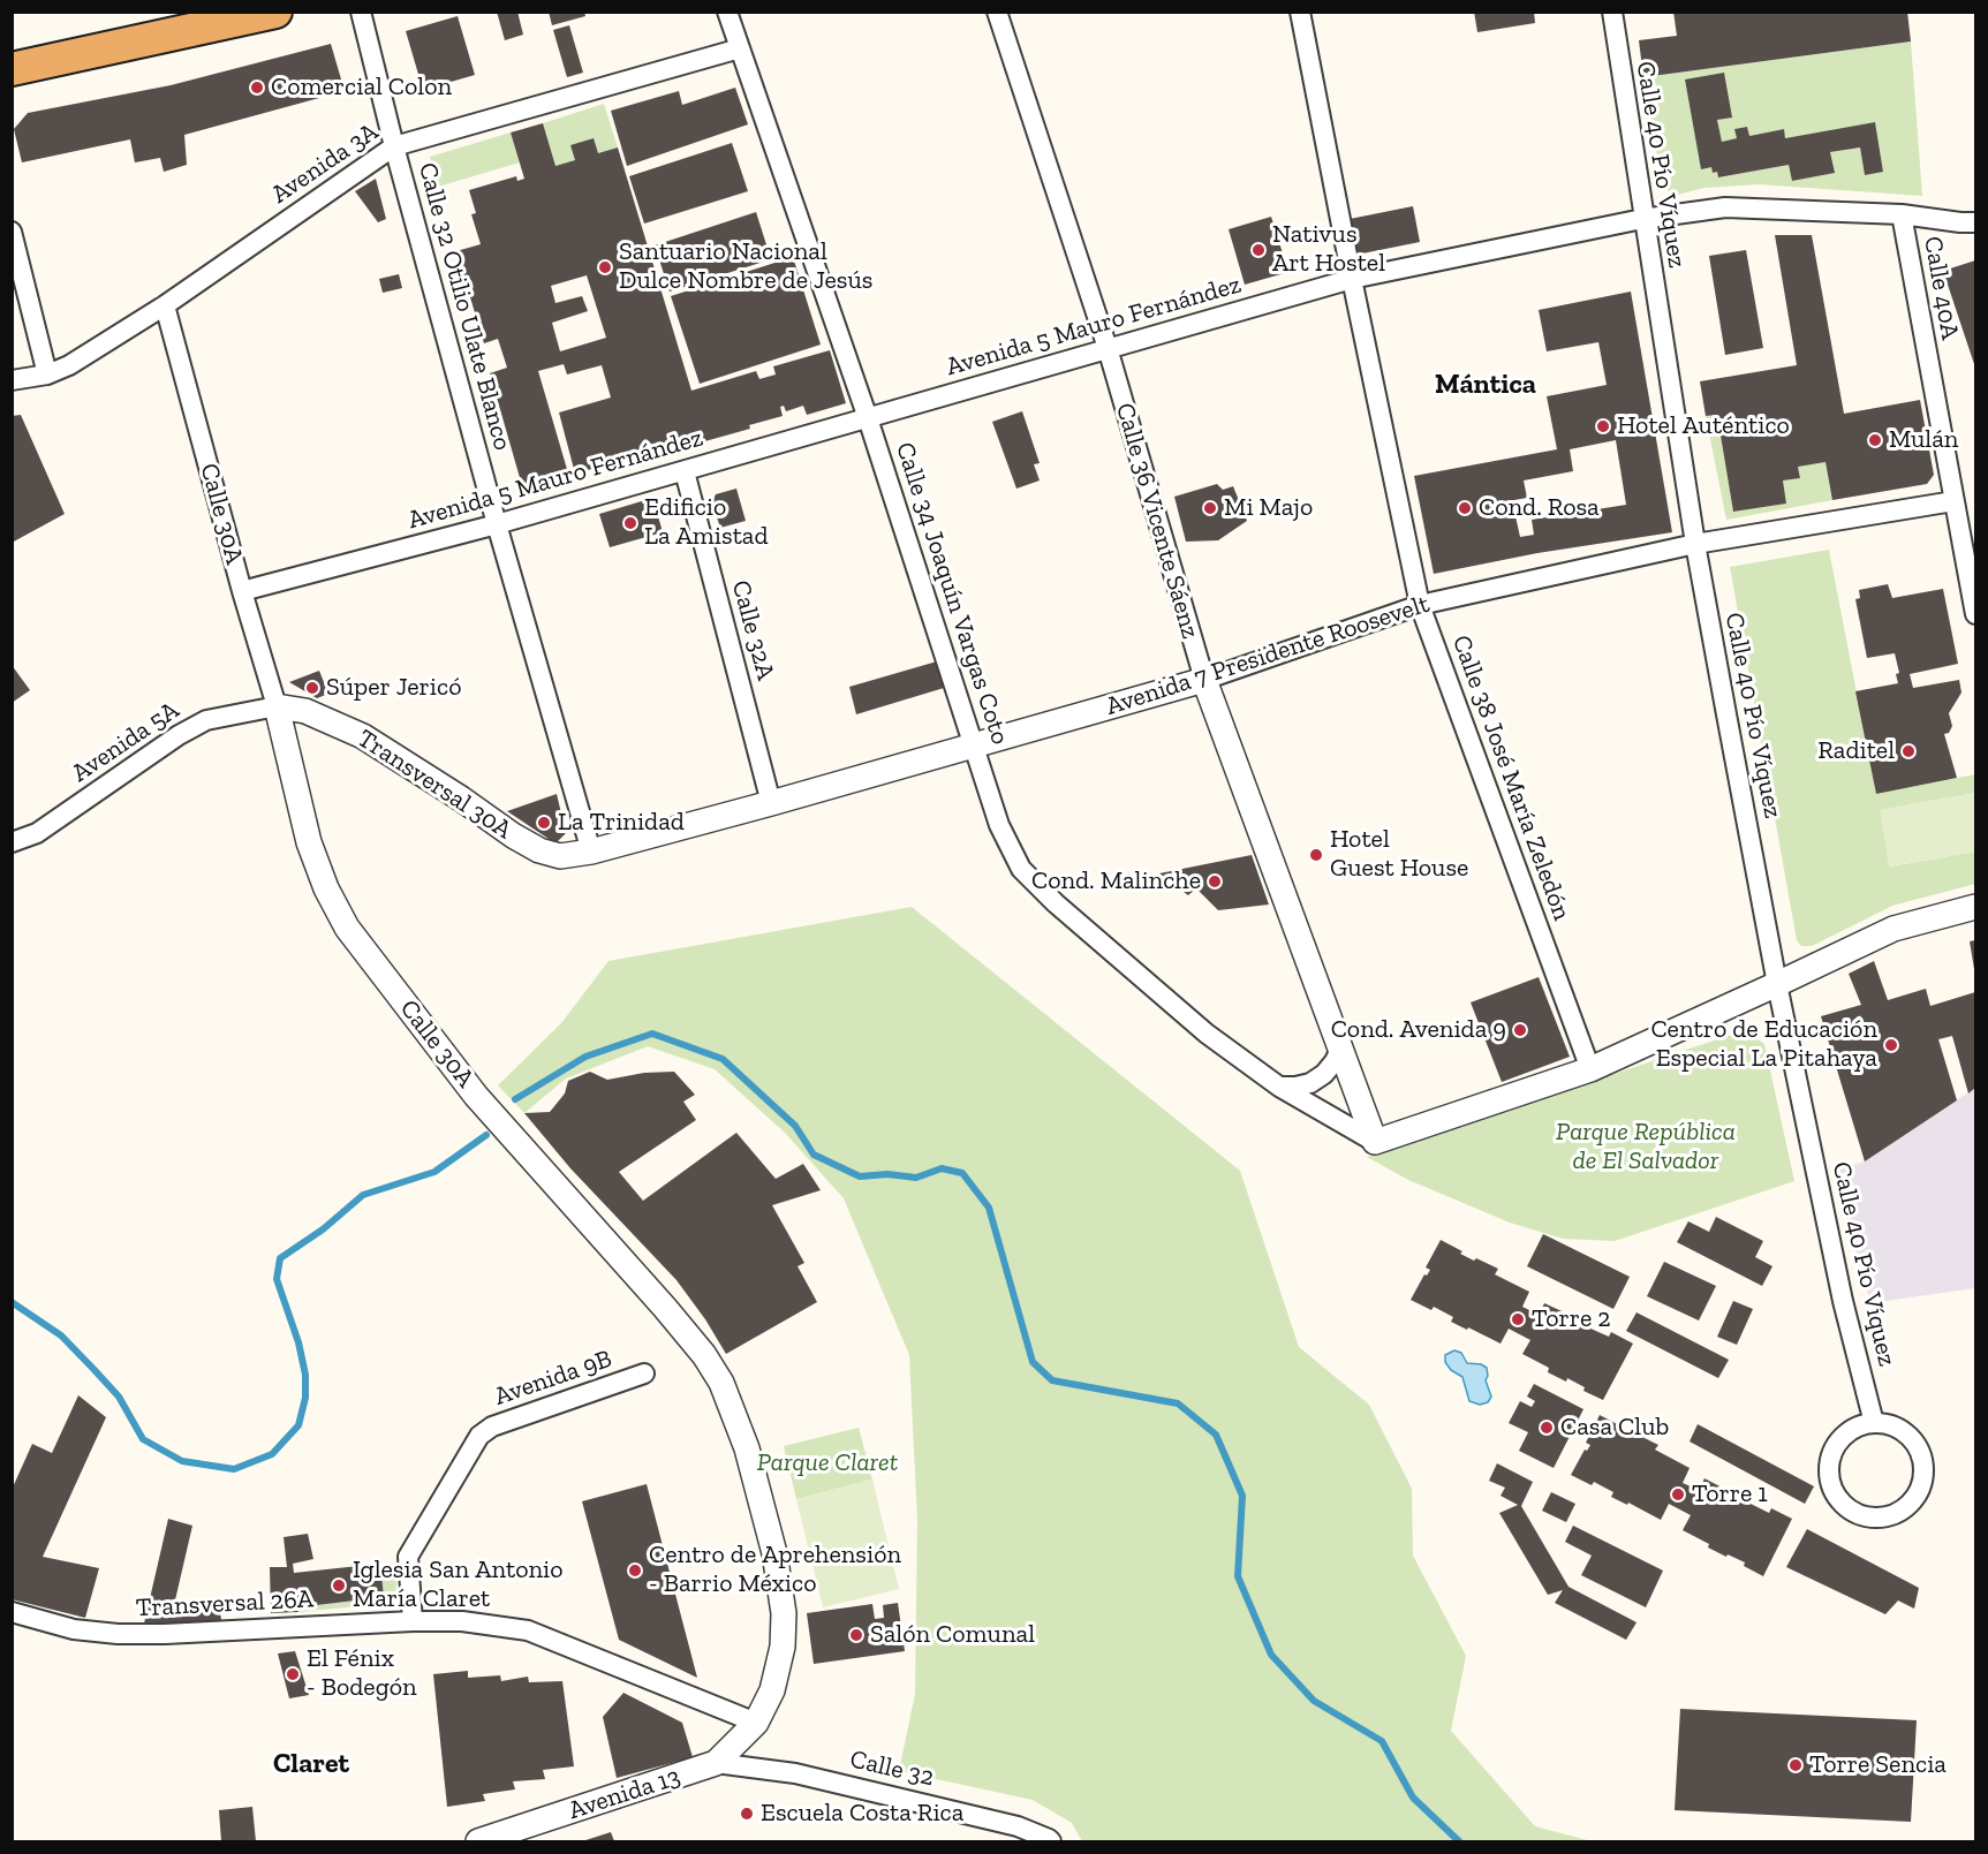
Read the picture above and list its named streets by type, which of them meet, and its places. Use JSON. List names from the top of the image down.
{
  "streets": {
    "street": [
      "Avenida 3A",
      "Calle 40 Pío Víquez",
      "Calle 40A",
      "Calle 32 Otilio Ulate Blanco",
      "Avenida 5 Mauro Fernández",
      "Calle 30A",
      "Calle 36 Vicente Sáenz",
      "Calle 34 Joaquín Vargas Coto",
      "Calle 32A",
      "Avenida 7 Presidente Roosevelt",
      "Avenida 5A",
      "Calle 38 José María Zeledón",
      "Transversal 30A",
      "Avenida 9B",
      "Transversal 26A",
      "Calle 32",
      "Avenida 13"
    ]
  },
  "crossings": [
    ["Avenida 3A", "Calle 32 Otilio Ulate Blanco"],
    ["Avenida 3A", "Calle 30A"],
    ["Avenida 3A", "Calle 34 Joaquín Vargas Coto"],
    ["Calle 40 Pío Víquez", "Avenida 5 Mauro Fernández"],
    ["Calle 40 Pío Víquez", "Avenida 7 Presidente Roosevelt"],
    ["Calle 40A", "Avenida 5 Mauro Fernández"],
    ["Calle 40A", "Avenida 7 Presidente Roosevelt"],
    ["Calle 32 Otilio Ulate Blanco", "Avenida 5 Mauro Fernández"],
    ["Calle 32 Otilio Ulate Blanco", "Avenida 7 Presidente Roosevelt"],
    ["Calle 32 Otilio Ulate Blanco", "Transversal 30A"],
    ["Avenida 5 Mauro Fernández", "Calle 30A"],
    ["Avenida 5 Mauro Fernández", "Calle 36 Vicente Sáenz"],
    ["Avenida 5 Mauro Fernández", "Calle 34 Joaquín Vargas Coto"],
    ["Avenida 5 Mauro Fernández", "Calle 32A"],
    ["Avenida 5 Mauro Fernández", "Calle 38 José María Zeledón"],
    ["Calle 30A", "Avenida 5A"],
    ["Calle 30A", "Transversal 30A"],
    ["Calle 30A", "Transversal 26A"],
    ["Calle 30A", "Avenida 13"],
    ["Calle 36 Vicente Sáenz", "Calle 34 Joaquín Vargas Coto"],
    ["Calle 36 Vicente Sáenz", "Avenida 7 Presidente Roosevelt"],
    ["Calle 34 Joaquín Vargas Coto", "Avenida 7 Presidente Roosevelt"],
    ["Calle 32A", "Avenida 7 Presidente Roosevelt"],
    ["Avenida 7 Presidente Roosevelt", "Calle 38 José María Zeledón"],
    ["Avenida 7 Presidente Roosevelt", "Transversal 30A"],
    ["Avenida 5A", "Transversal 30A"],
    ["Avenida 9B", "Transversal 26A"],
    ["Transversal 26A", "Avenida 13"],
    ["Calle 32", "Avenida 13"]
  ],
  "districts": ["Mántica", "Claret"],
  "parks": ["Parque República de El Salvador", "Parque Claret"],
  "places": [
    "Comercial Colon",
    "Nativus Art Hostel",
    "Santuario Nacional Dulce Nombre de Jesús",
    "Hotel Auténtico",
    "Mulán",
    "Mi Majo",
    "Cond. Rosa",
    "Edificio La Amistad",
    "Súper Jericó",
    "Raditel",
    "La Trinidad",
    "Hotel Guest House",
    "Cond. Malinche",
    "Cond. Avenida 9",
    "Centro de Educación Especial La Pitahaya",
    "Torre 2",
    "Casa Club",
    "Torre 1",
    "Centro de Aprehensión - Barrio México",
    "Iglesia San Antonio María Claret",
    "Salón Comunal",
    "El Fénix - Bodegón",
    "Torre Sencia",
    "Escuela Costa Rica"
  ]
}
